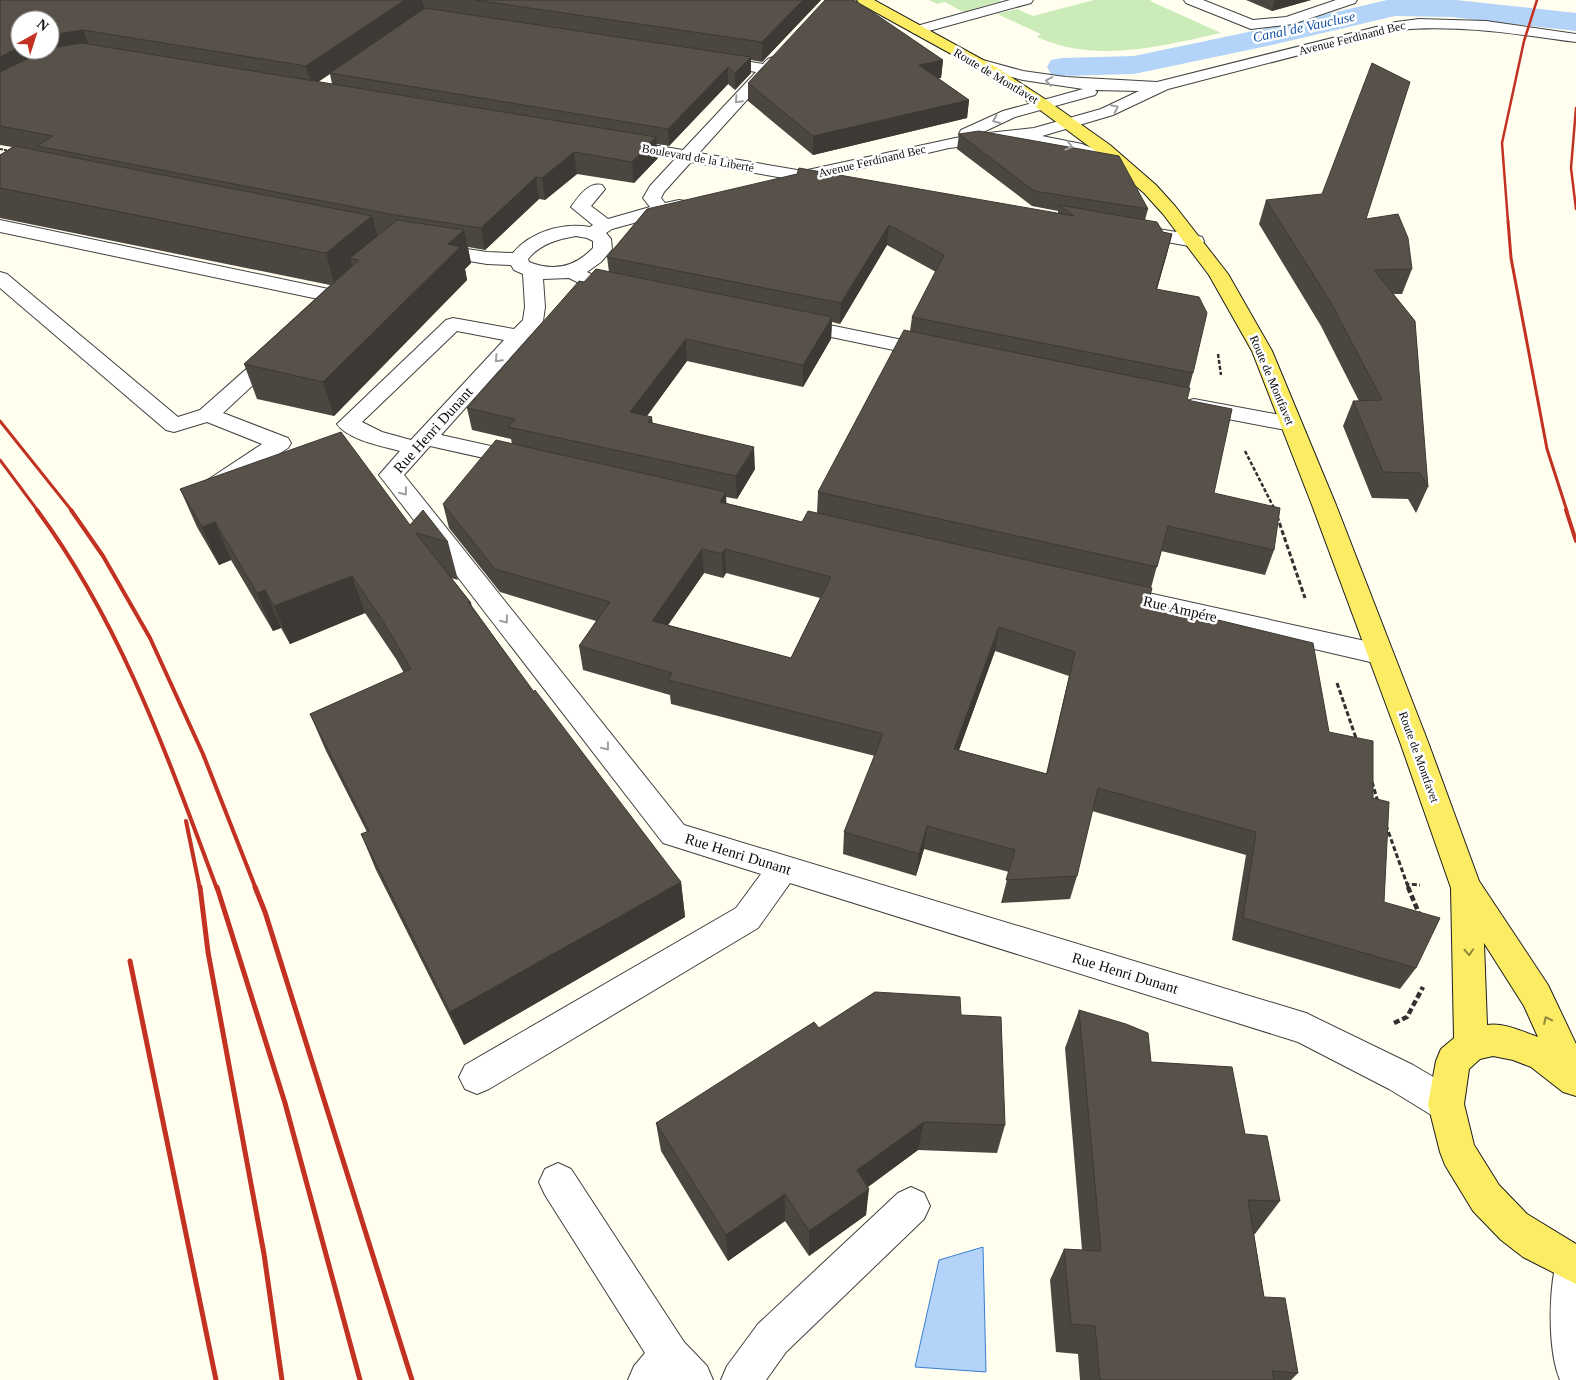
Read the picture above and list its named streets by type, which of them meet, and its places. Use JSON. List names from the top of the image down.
{
  "streets": {
    "main road": ["Route de Montfavet"],
    "street": [
      "Avenue Ferdinand Bec",
      "Boulevard de la Liberté",
      "Rue Henri Dunant",
      "Rue Ampére"
    ]
  },
  "crossings": [
    ["Avenue Ferdinand Bec", "Boulevard de la Liberté"],
    ["Route de Montfavet", "Rue Ampére"]
  ],
  "water": ["Canal de Vaucluse"],
  "north": "top right"
}
